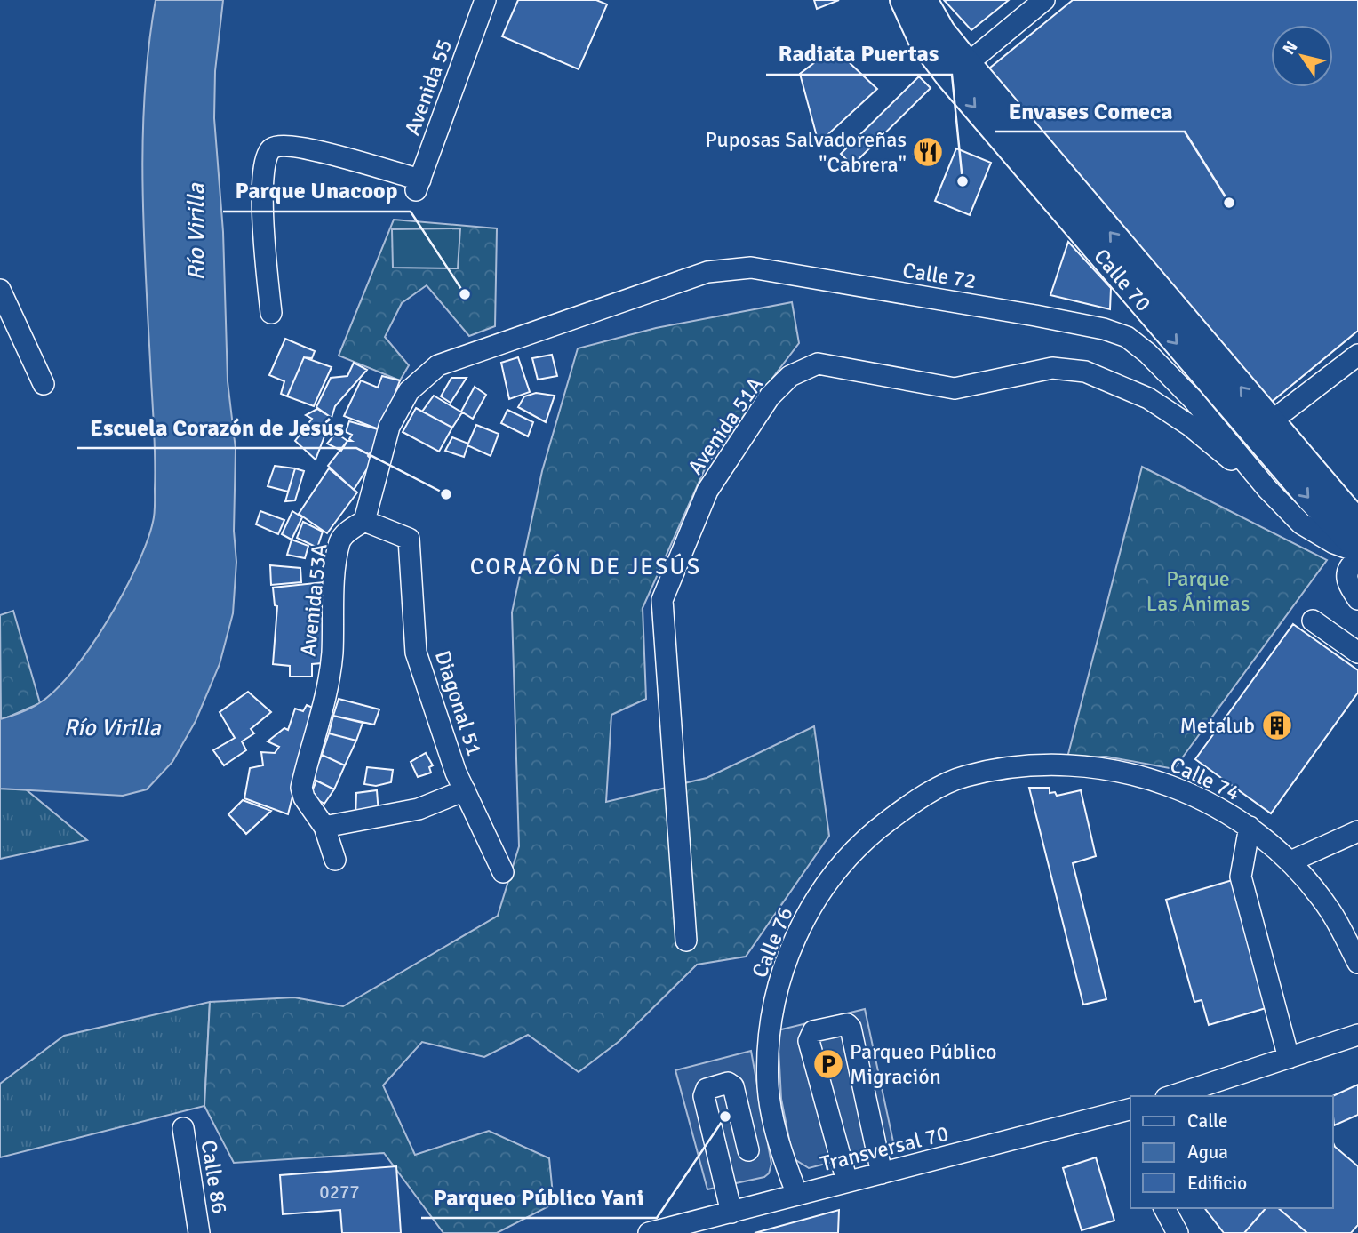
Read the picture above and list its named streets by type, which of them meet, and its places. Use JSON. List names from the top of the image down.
{
  "streets": {
    "main road": ["Calle 70"],
    "street": [
      "Avenida 55",
      "Calle 72",
      "Avenida 51A",
      "Avenida 53A",
      "Diagonal 51",
      "Calle 74",
      "Calle 76",
      "Transversal 70",
      "Calle 86"
    ]
  },
  "crossings": [
    ["Calle 72", "Calle 70"],
    ["Calle 72", "Avenida 51A"],
    ["Calle 72", "Avenida 53A"],
    ["Calle 72", "Diagonal 51"],
    ["Avenida 53A", "Diagonal 51"],
    ["Calle 74", "Calle 76"],
    ["Calle 76", "Transversal 70"]
  ],
  "districts": ["CORAZÓN DE JESÚS"],
  "water": ["Río Virilla"],
  "parks": ["Parque Las Ánimas"],
  "places": {
    "restaurant": ["Puposas Salvadoreñas \"Cabrera\""],
    "other": [
      "Radiata Puertas",
      "Envases Comeca",
      "Parque Unacoop",
      "Escuela Corazón de Jesús",
      "Parqueo Público Yani"
    ],
    "building": ["Metalub"],
    "parking": ["Parqueo Público Migración"]
  },
  "house_numbers": ["0277"],
  "legend": ["Calle", "Agua", "Edificio"],
  "north": "top left"
}
